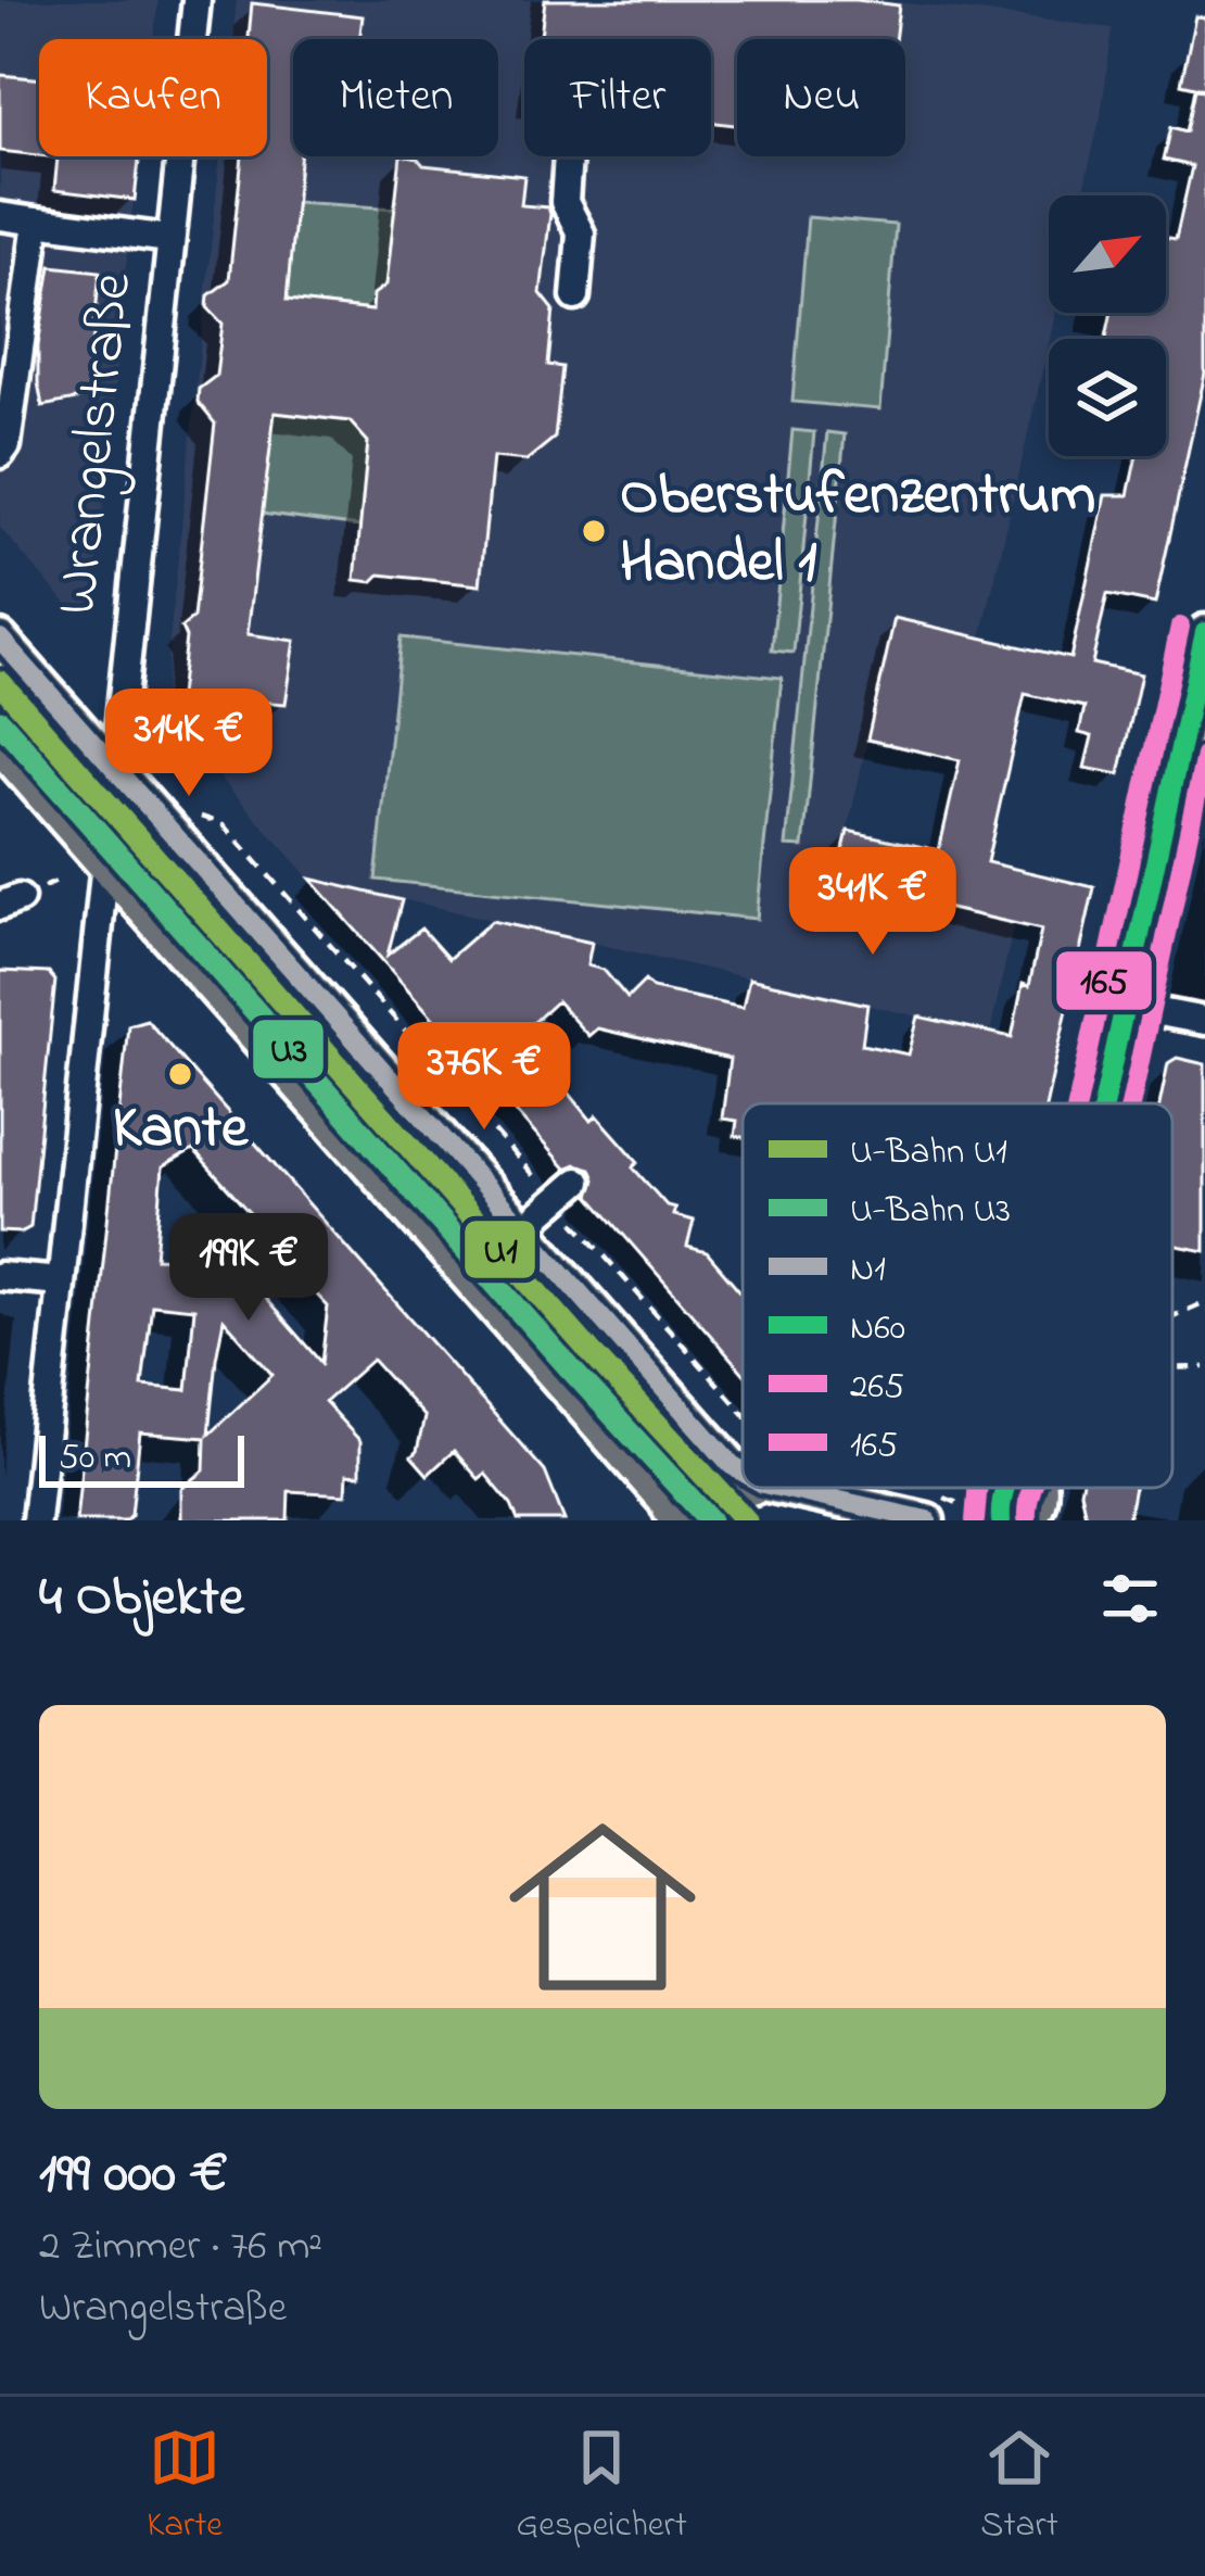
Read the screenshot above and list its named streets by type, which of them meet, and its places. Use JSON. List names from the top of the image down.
{
  "streets": {
    "street": ["Wrangelstraße"]
  },
  "places": ["Oberstufenzentrum Handel 1", "Kante"],
  "lines": [
    "transit line 165",
    "transit line N60",
    "transit line N1",
    "metro line U1",
    "metro line U3",
    "transit line 265"
  ],
  "legend": [
    "U-Bahn U1",
    "U-Bahn U3",
    "N1",
    "N60",
    "265",
    "165"
  ],
  "scale_bar": "50 m",
  "north": "top right",
  "page": {
    "chip": [
      "Kaufen",
      "Mieten",
      "Filter",
      "Neu"
    ],
    "price": [
      "314K €",
      "341K €",
      "376K €",
      "199K €"
    ],
    "scale": "50 m",
    "heading": "4 Objekte",
    "list": [
      {
        "name": "199 000 €",
        "note": "2 Zimmer · 76 m² · Wrangelstraße"
      }
    ],
    "tabs": ["Karte", "Gespeichert", "Start"]
  }
}
